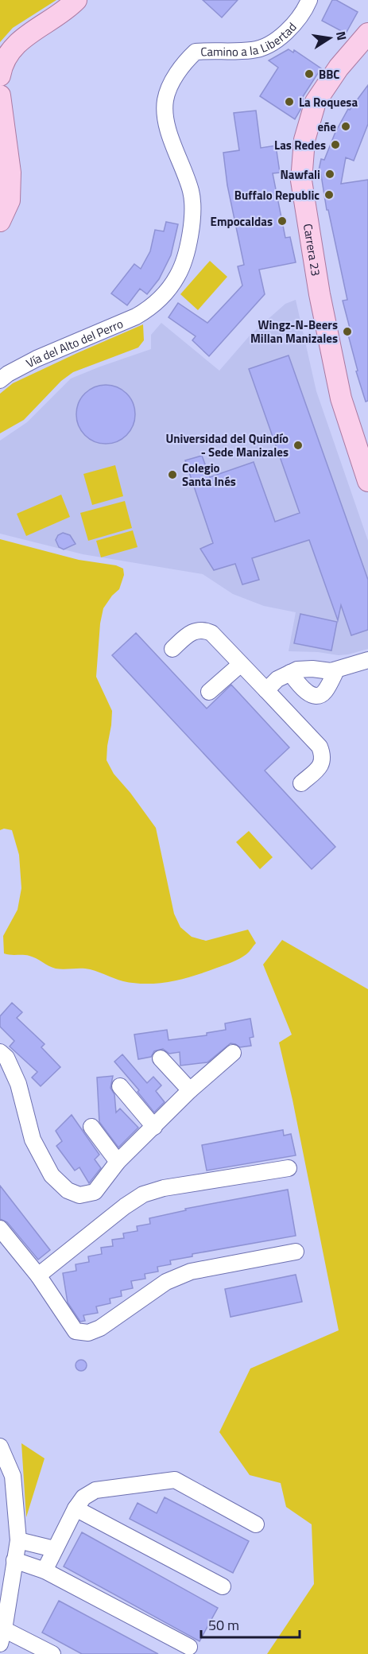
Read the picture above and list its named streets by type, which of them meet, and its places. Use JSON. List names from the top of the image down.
{
  "streets": {
    "main road": ["Carrera 23"],
    "street": ["Camino a la Libertad", "Vía del Alto del Perro"]
  },
  "crossings": [
    ["Camino a la Libertad", "Vía del Alto del Perro"]
  ],
  "places": [
    "BBC",
    "La Roquesa",
    "eñe",
    "Las Redes",
    "Nawfali",
    "Buffalo Republic",
    "Empocaldas",
    "Wingz-N-Beers Millan Manizales",
    "Universidad del Quindío - Sede Manizales",
    "Colegio Santa Inés"
  ],
  "scale_bar": "50 m",
  "north": "right"
}
